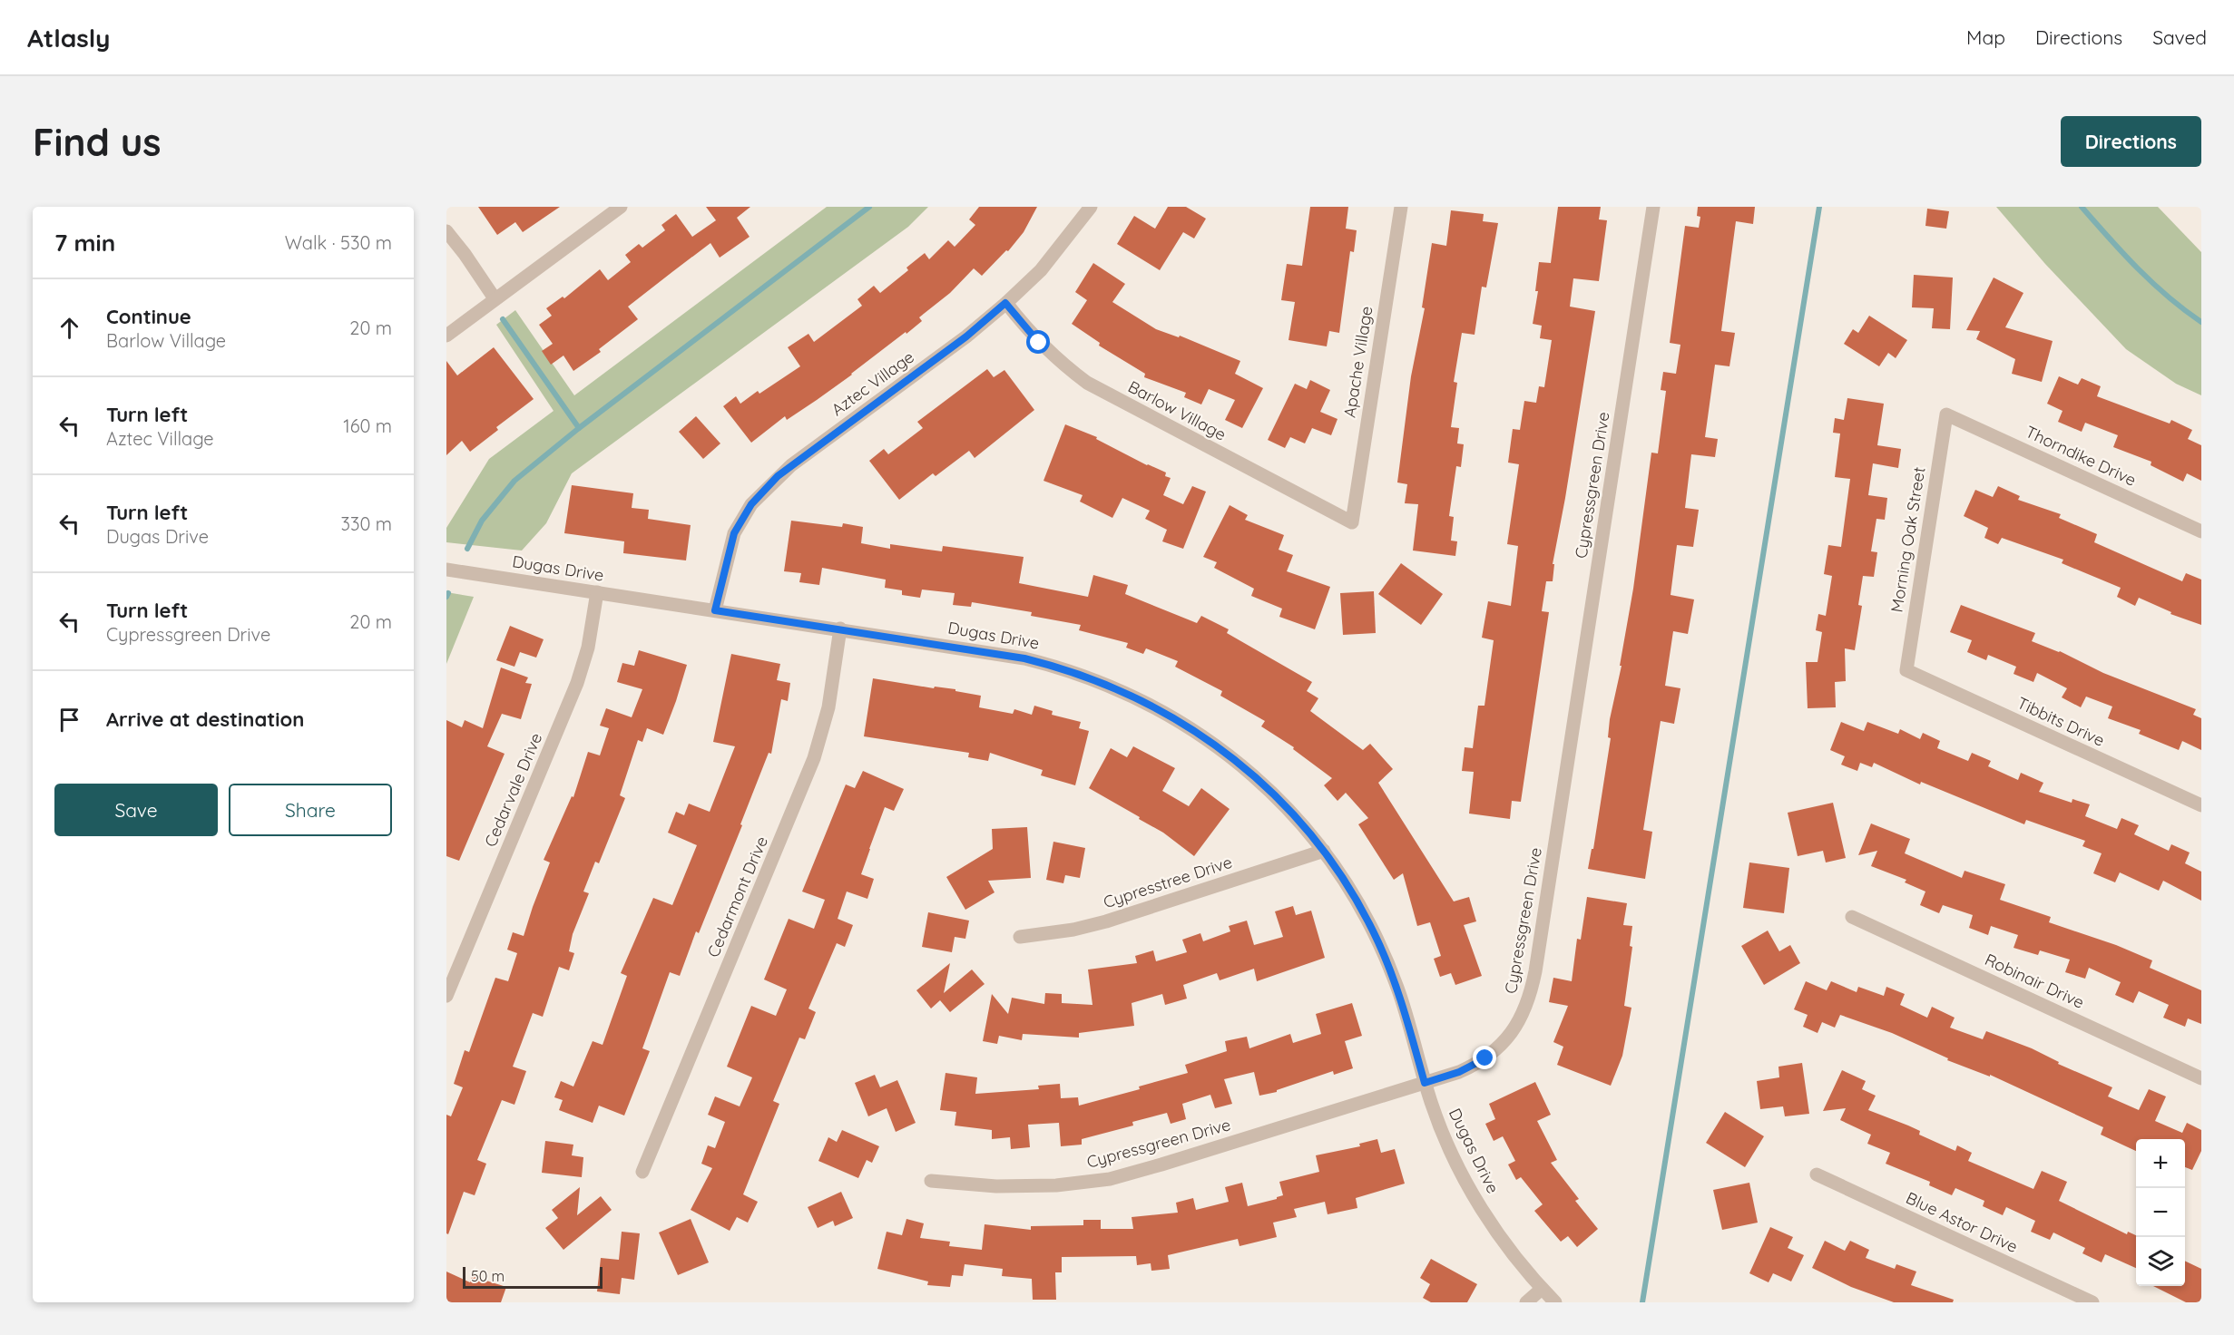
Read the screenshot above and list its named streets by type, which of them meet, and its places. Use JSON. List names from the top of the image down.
{
  "streets": {
    "street": [
      "Apache Village",
      "Aztec Village",
      "Barlow Village",
      "Thorndike Drive",
      "Cypressgreen Drive",
      "Morning Oak Street",
      "Dugas Drive",
      "Tibbits Drive",
      "Cedarvale Drive",
      "Cypresstree Drive",
      "Cedarmont Drive",
      "Robinair Drive",
      "Blue Astor Drive"
    ]
  },
  "crossings": [
    ["Apache Village", "Barlow Village"],
    ["Aztec Village", "Barlow Village"],
    ["Aztec Village", "Dugas Drive"],
    ["Thorndike Drive", "Morning Oak Street"],
    ["Cypressgreen Drive", "Dugas Drive"],
    ["Morning Oak Street", "Tibbits Drive"],
    ["Dugas Drive", "Cedarvale Drive"],
    ["Dugas Drive", "Cypresstree Drive"],
    ["Dugas Drive", "Cedarmont Drive"]
  ],
  "scale_bar": "50 m",
  "page": {
    "header": "Atlasly",
    "nav": ["Map", "Directions", "Saved"],
    "buttons": [
      "Directions",
      ["Save", "Share"]
    ],
    "title": "Find us",
    "heading": ["7 min", "Walk · 530 m"],
    "list": [
      ["Continue", "Barlow Village", "20 m"],
      ["Turn left", "Aztec Village", "160 m"],
      ["Turn left", "Dugas Drive", "330 m"],
      ["Turn left", "Cypressgreen Drive", "20 m"],
      "Arrive at destination"
    ],
    "map_buttons": ["+", "−"],
    "scale": "50 m"
  }
}
